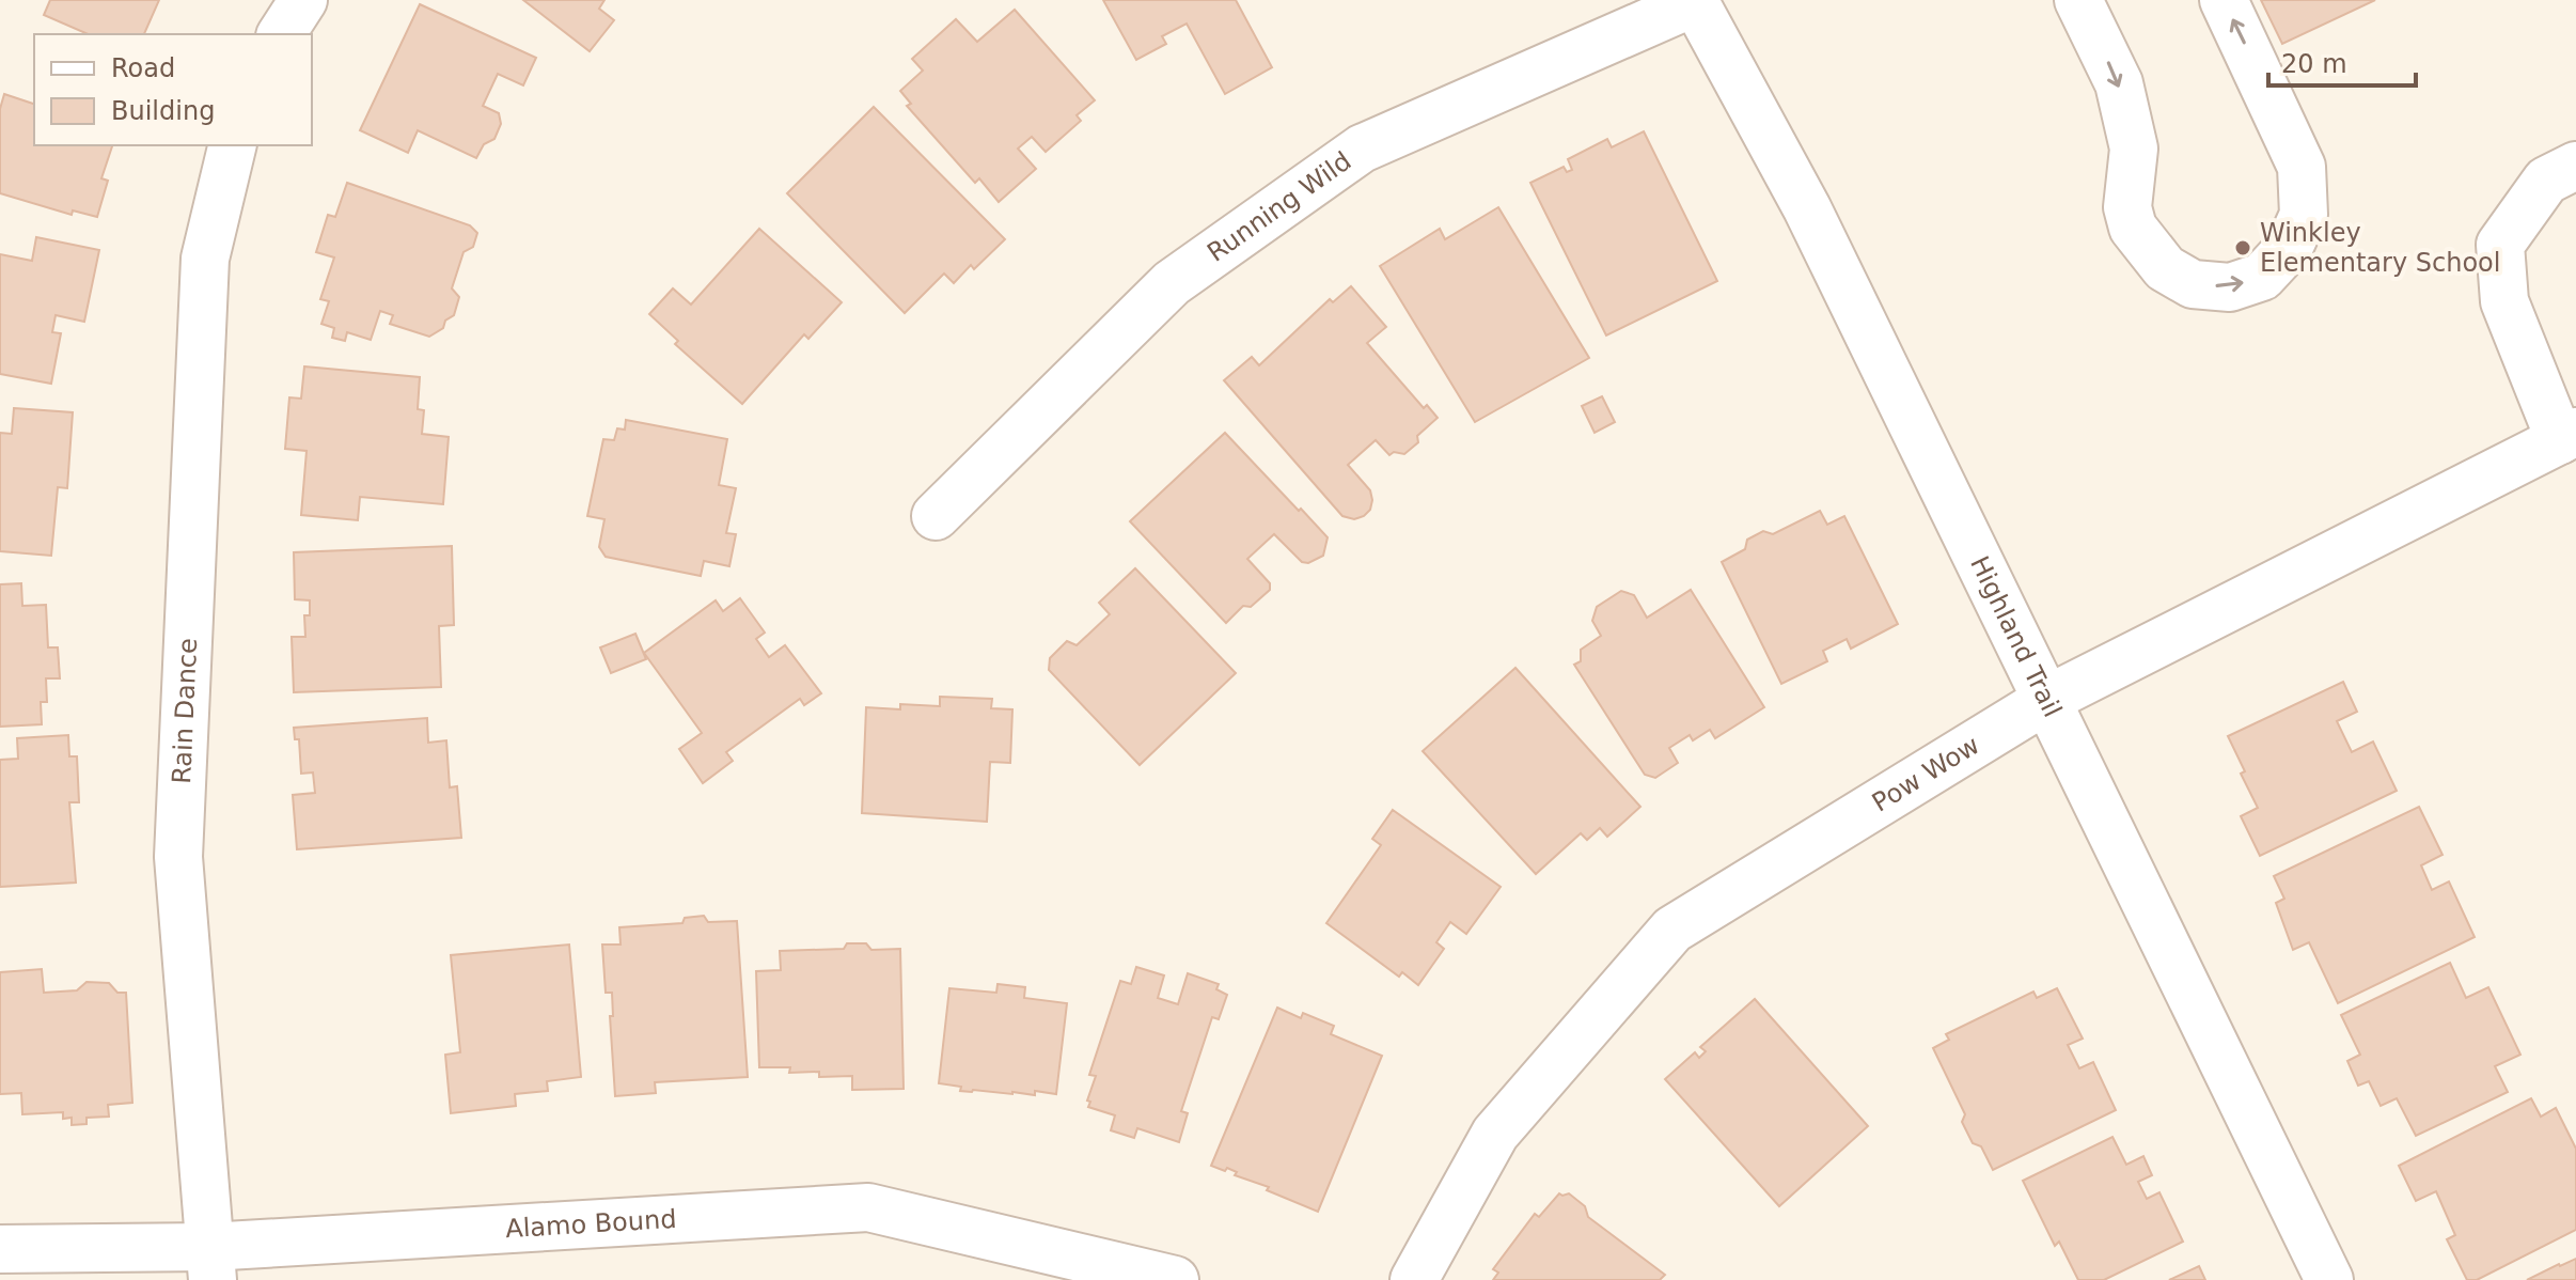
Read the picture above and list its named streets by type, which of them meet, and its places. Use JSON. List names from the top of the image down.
{
  "streets": {
    "street": [
      "Running Wild",
      "Highland Trail",
      "Rain Dance",
      "Pow Wow",
      "Alamo Bound"
    ]
  },
  "crossings": [
    ["Running Wild", "Highland Trail"],
    ["Highland Trail", "Pow Wow"],
    ["Rain Dance", "Alamo Bound"]
  ],
  "places": ["Winkley Elementary School"],
  "legend": ["Road", "Building"],
  "scale_bar": "20 m"
}
